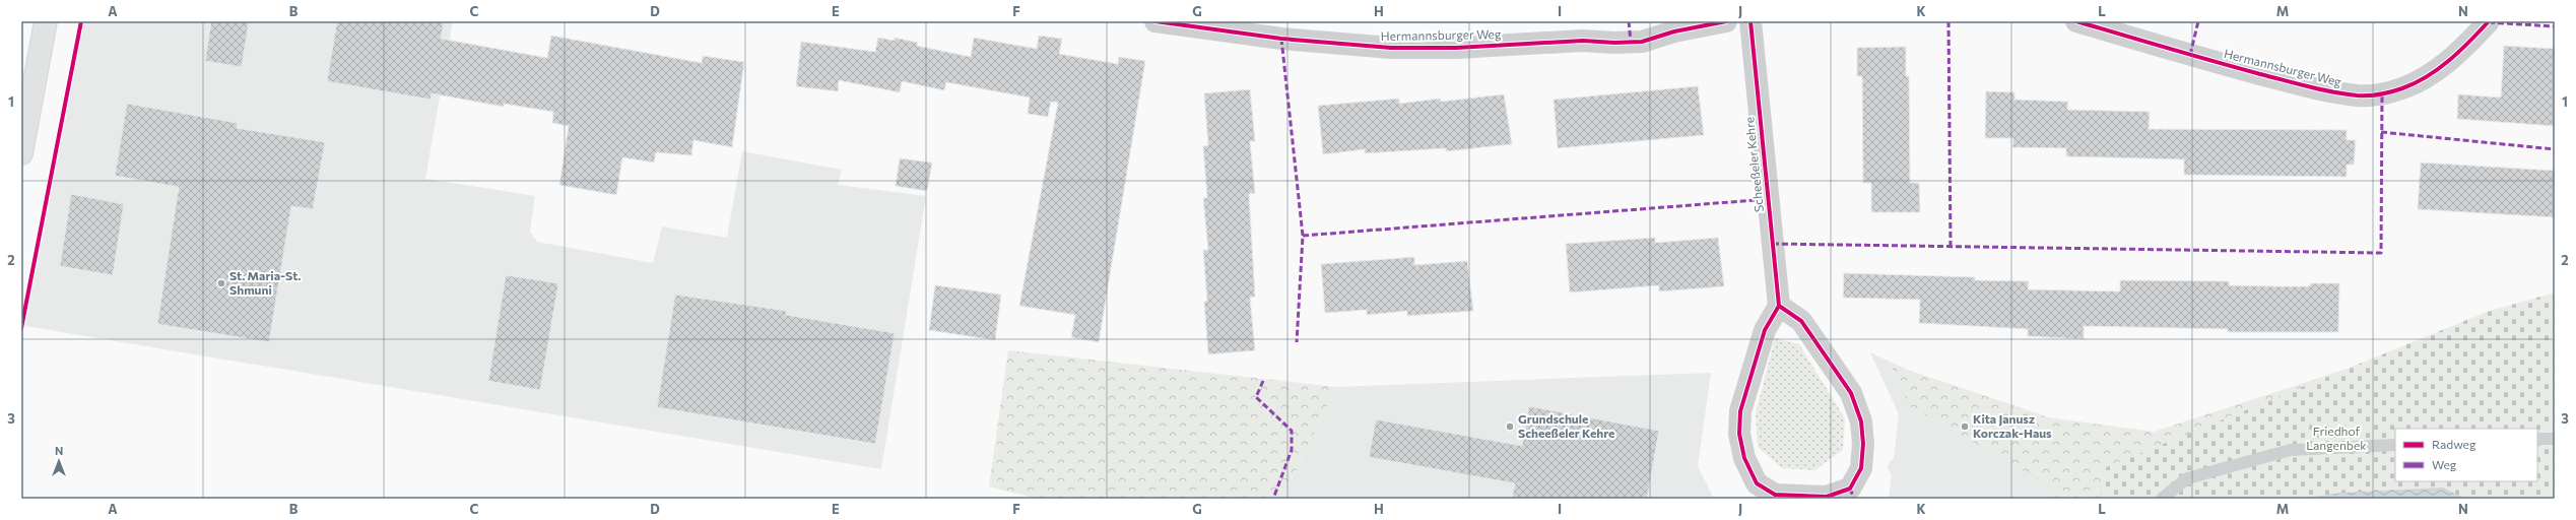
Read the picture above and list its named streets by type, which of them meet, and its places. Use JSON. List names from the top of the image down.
{
  "streets": {
    "street": ["Hermannsburger Weg", "Scheeßeler Kehre"]
  },
  "parks": ["Friedhof Langenbek"],
  "places": ["St. Maria-St. Shmuni", "Grundschule Scheeßeler Kehre", "Kita Janusz Korczak-Haus"],
  "legend": ["Radweg", "Weg"],
  "north": "top",
  "grid": {
    "columns": [
      "A",
      "B",
      "C",
      "D",
      "E",
      "F",
      "G",
      "H",
      "I",
      "J",
      "K",
      "L",
      "M",
      "N"
    ],
    "rows": ["1", "2", "3"]
  }
}
